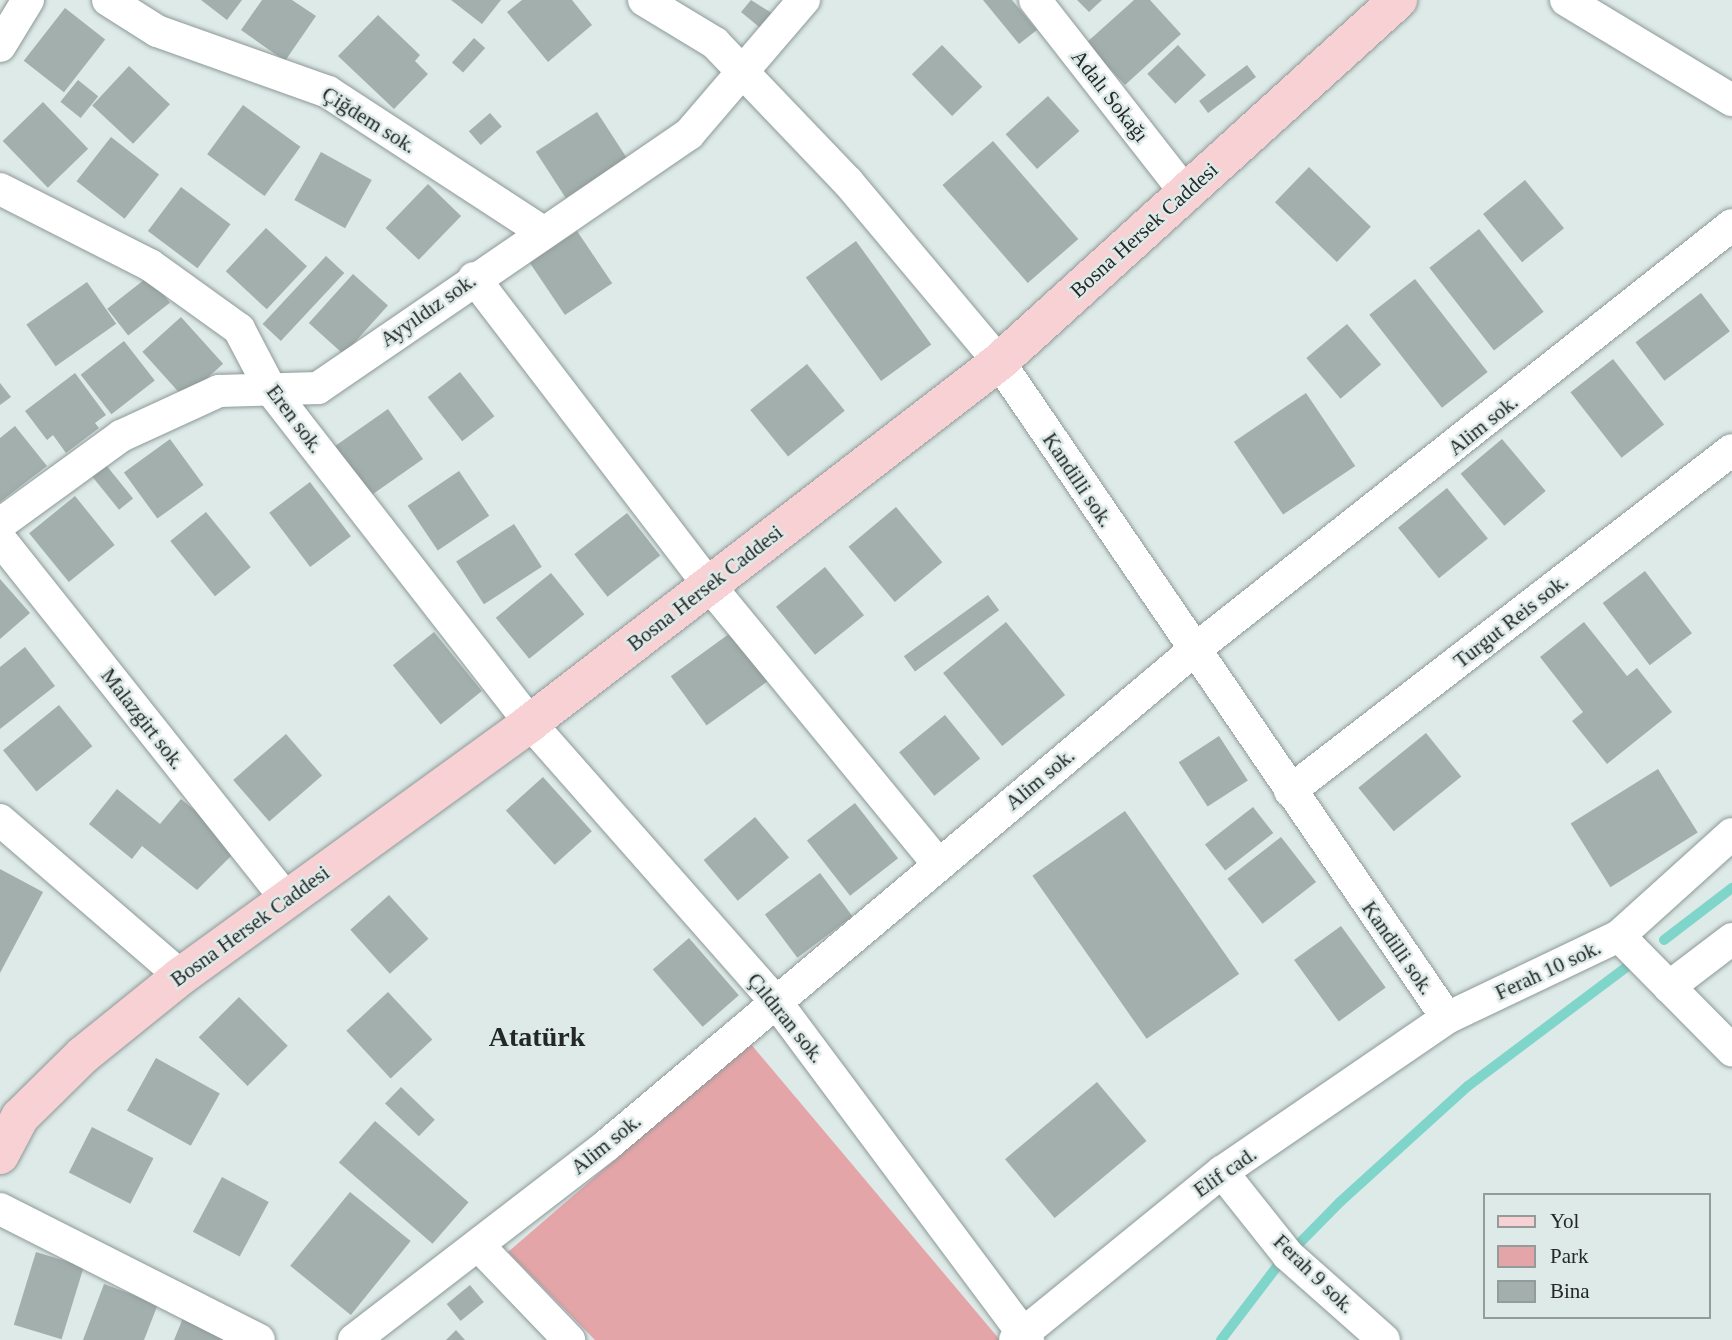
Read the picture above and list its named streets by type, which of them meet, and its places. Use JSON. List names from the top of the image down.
{
  "streets": {
    "main road": ["Bosna Hersek Caddesi"],
    "street": [
      "Adalı Sokağı",
      "Çiğdem sok.",
      "Ayyıldız sok.",
      "Eren sok.",
      "Alim sok.",
      "Kandilli sok.",
      "Turgut Reis sok.",
      "Malazgirt sok.",
      "Ferah 10 sok.",
      "Çıldıran sok.",
      "Elif cad.",
      "Ferah 9 sok."
    ]
  },
  "crossings": [
    ["Adalı Sokağı", "Bosna Hersek Caddesi"],
    ["Çiğdem sok.", "Ayyıldız sok."],
    ["Bosna Hersek Caddesi", "Eren sok."],
    ["Bosna Hersek Caddesi", "Kandilli sok."],
    ["Bosna Hersek Caddesi", "Malazgirt sok."],
    ["Bosna Hersek Caddesi", "Çıldıran sok."],
    ["Ayyıldız sok.", "Eren sok."],
    ["Ayyıldız sok.", "Kandilli sok."],
    ["Eren sok.", "Çıldıran sok."],
    ["Alim sok.", "Kandilli sok."],
    ["Alim sok.", "Çıldıran sok."],
    ["Kandilli sok.", "Turgut Reis sok."],
    ["Kandilli sok.", "Ferah 10 sok."],
    ["Kandilli sok.", "Elif cad."],
    ["Ferah 10 sok.", "Elif cad."],
    ["Çıldıran sok.", "Elif cad."],
    ["Elif cad.", "Ferah 9 sok."]
  ],
  "districts": ["Atatürk"],
  "legend": ["Yol", "Park", "Bina"]
}
